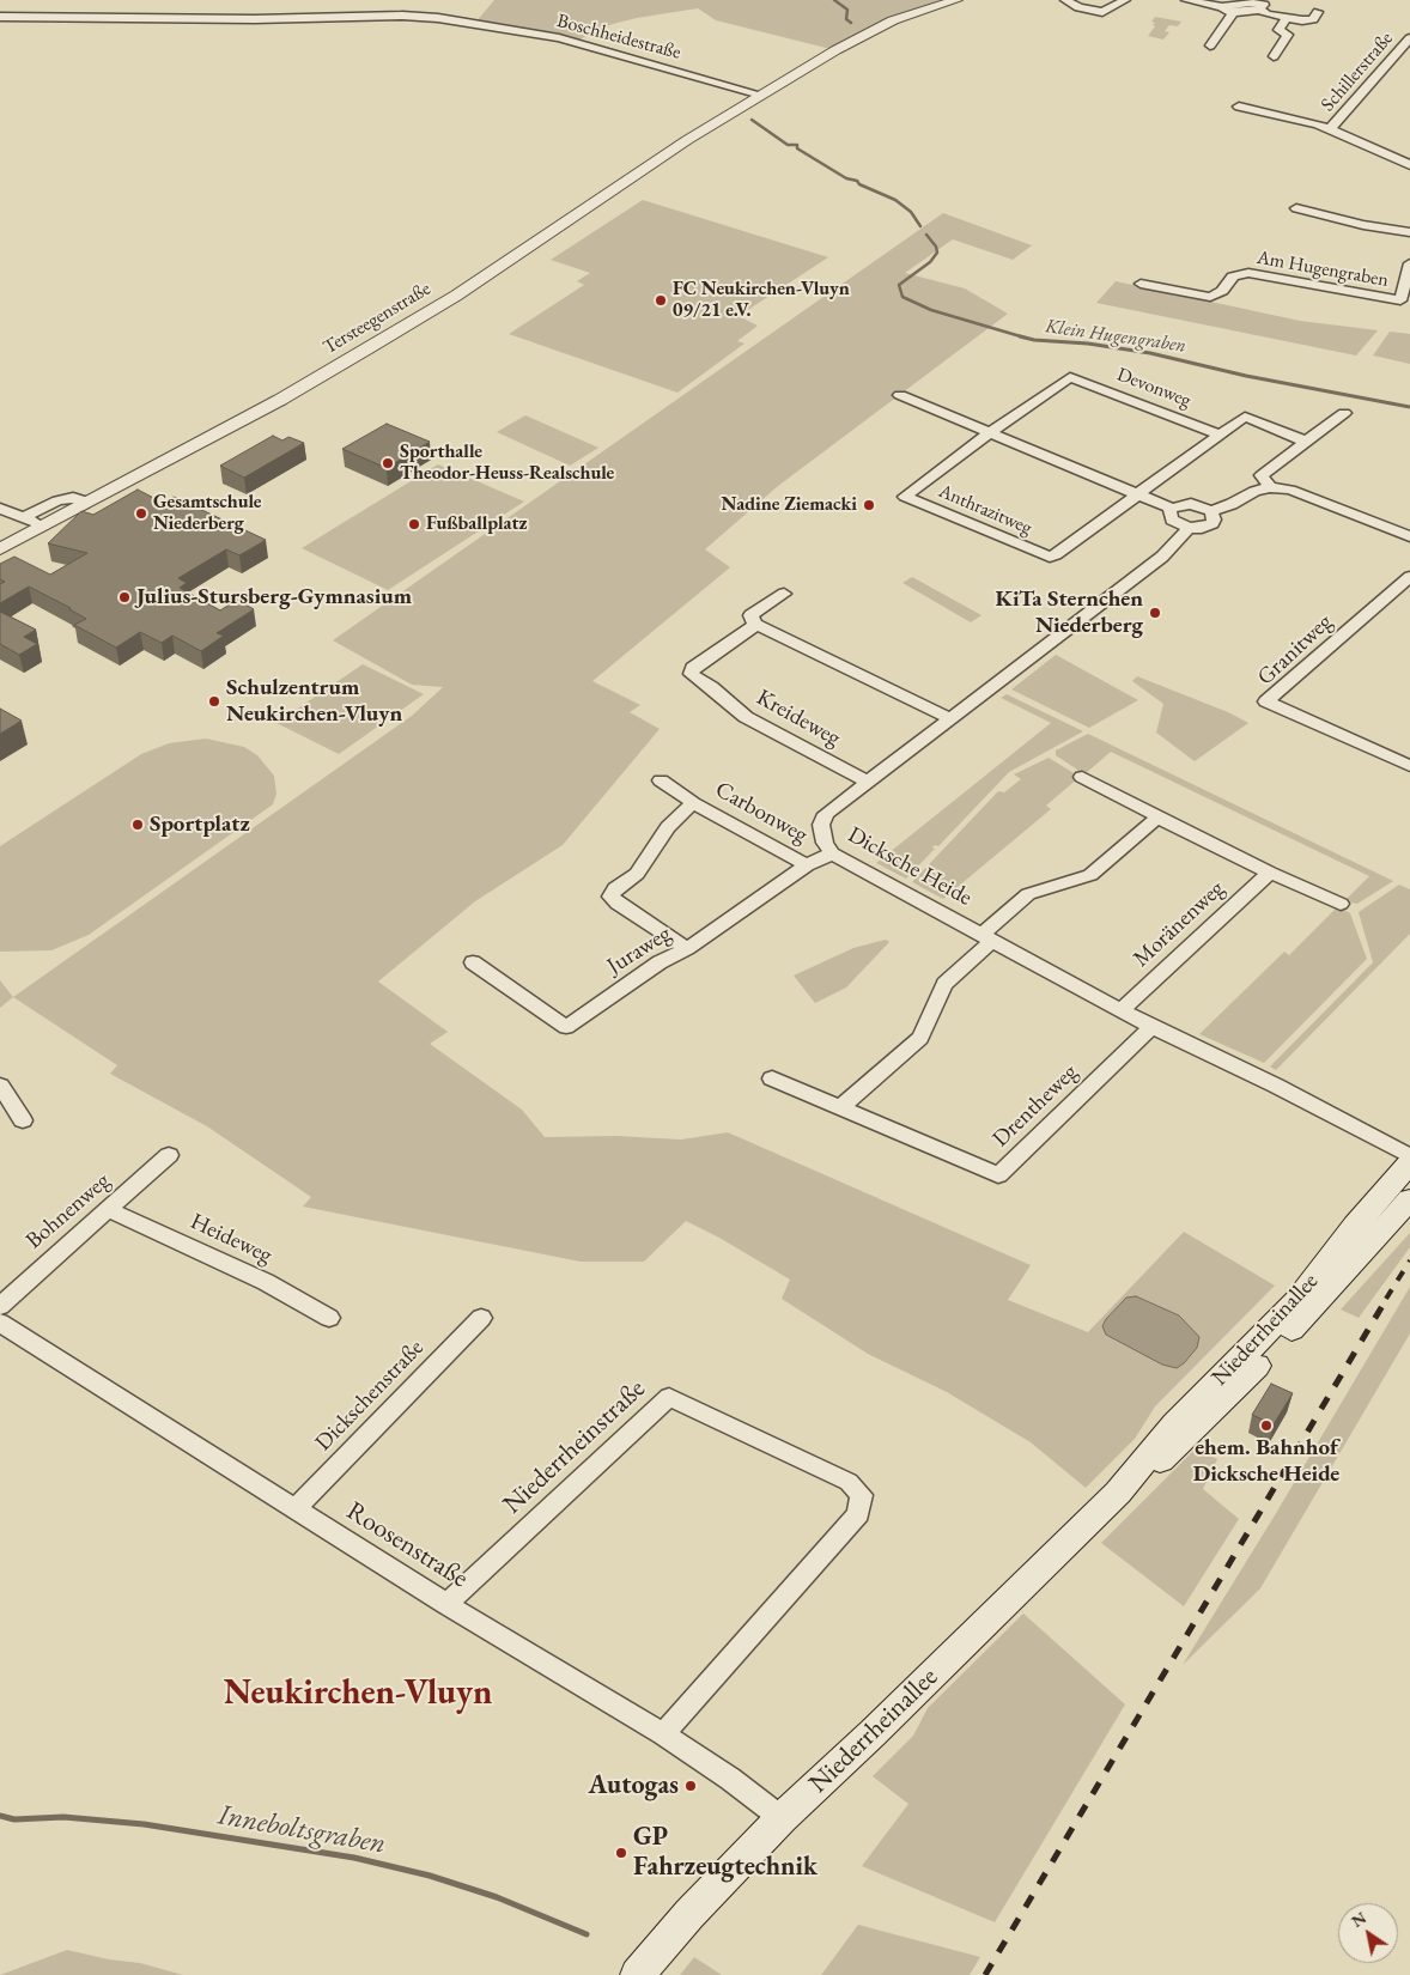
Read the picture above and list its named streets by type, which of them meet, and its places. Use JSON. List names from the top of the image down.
{
  "streets": {
    "main road": ["Niederrheinallee"],
    "street": [
      "Boschheidestraße",
      "Schillerstraße",
      "Am Hugengraben",
      "Tersteegenstraße",
      "Devonweg",
      "Anthrazitweg",
      "Granitweg",
      "Kreideweg",
      "Carbonweg",
      "Dicksche Heide",
      "Moränenweg",
      "Juraweg",
      "Drentheweg",
      "Bohnenweg",
      "Heideweg",
      "Dickschenstraße",
      "Niederrheinstraße",
      "Roosenstraße"
    ]
  },
  "crossings": [
    ["Boschheidestraße", "Tersteegenstraße"],
    ["Devonweg", "Anthrazitweg"],
    ["Kreideweg", "Dicksche Heide"],
    ["Carbonweg", "Juraweg"],
    ["Dicksche Heide", "Moränenweg"],
    ["Dicksche Heide", "Juraweg"],
    ["Dicksche Heide", "Drentheweg"],
    ["Bohnenweg", "Heideweg"],
    ["Niederrheinallee", "Roosenstraße"],
    ["Dickschenstraße", "Roosenstraße"],
    ["Niederrheinstraße", "Roosenstraße"]
  ],
  "districts": ["Neukirchen-Vluyn"],
  "water": ["Klein Hugengraben", "Inneboltsgraben"],
  "places": [
    "FC Neukirchen-Vluyn 09/21 e.V.",
    "Sporthalle Theodor-Heuss-Realschule",
    "Nadine Ziemacki",
    "Gesamtschule Niederberg",
    "Fußballplatz",
    "Julius-Stursberg-Gymnasium",
    "KiTa Sternchen Niederberg",
    "Schulzentrum Neukirchen-Vluyn",
    "Sportplatz",
    "ehem. Bahnhof Dicksche Heide",
    "Autogas",
    "GP Fahrzeugtechnik"
  ],
  "north": "top left"
}
